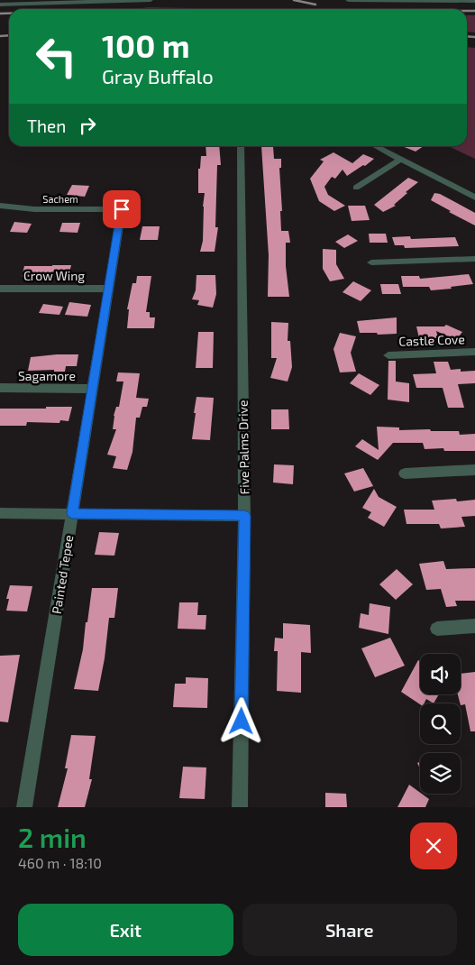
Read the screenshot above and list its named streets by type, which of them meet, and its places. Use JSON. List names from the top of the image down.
{
  "streets": {
    "street": [
      "Sachem",
      "Crow Wing",
      "Castle Cove",
      "Sagamore",
      "Five Palms Drive",
      "Painted Tepee"
    ]
  },
  "crossings": [
    ["Sachem", "Painted Tepee"],
    ["Crow Wing", "Painted Tepee"],
    ["Sagamore", "Painted Tepee"]
  ],
  "page": {
    "turn": ["100 m", "Gray Buffalo"],
    "then": "Then",
    "heading": ["2 min", "460 m · 18:10"],
    "buttons": ["Exit", "Share"]
  }
}
